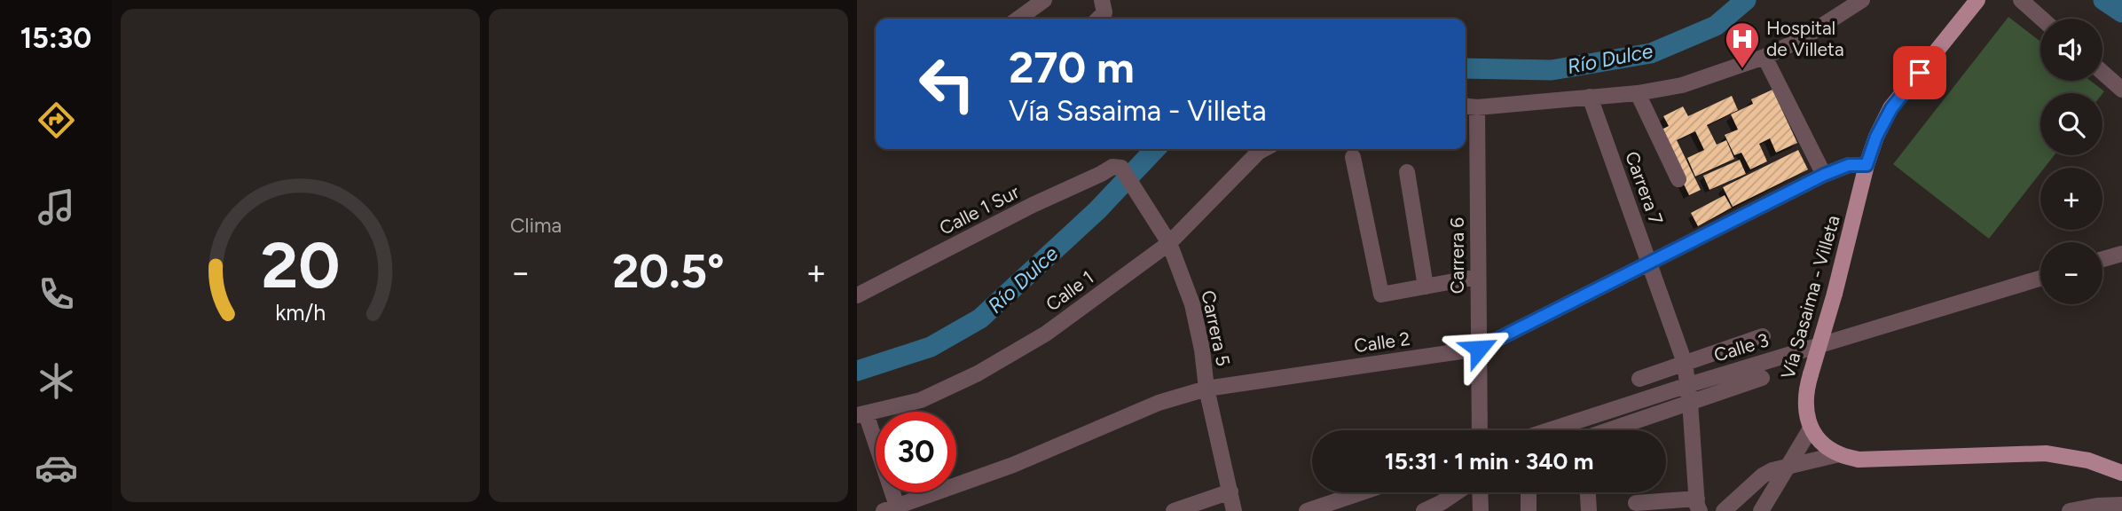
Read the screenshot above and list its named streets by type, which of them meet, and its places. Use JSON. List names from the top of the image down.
{
  "streets": {
    "main road": ["Vía Sasaima - Villeta"],
    "street": [
      "Carrera 7",
      "Calle 1 Sur",
      "Carrera 6",
      "Calle 1",
      "Carrera 5",
      "Calle 2",
      "Calle 3"
    ]
  },
  "crossings": [
    ["Carrera 7", "Calle 2"],
    ["Carrera 7", "Calle 3"],
    ["Calle 1 Sur", "Carrera 5"],
    ["Carrera 6", "Calle 2"],
    ["Calle 1", "Carrera 5"],
    ["Vía Sasaima - Villeta", "Calle 2"],
    ["Carrera 5", "Calle 2"]
  ],
  "water": ["Río Dulce"],
  "places": {
    "hospital": ["Hospital de Villeta"]
  },
  "page": {
    "tabs": "15:30",
    "tile": "Clima",
    "map_buttons": ["+", "−"],
    "turn": ["270 m", "Vía Sasaima - Villeta"],
    "heat": ["−", "20.5°", "+"],
    "limit": "30",
    "trip": "15:31 · 1 min · 340 m",
    "gauge": ["20", "km/h"]
  }
}
